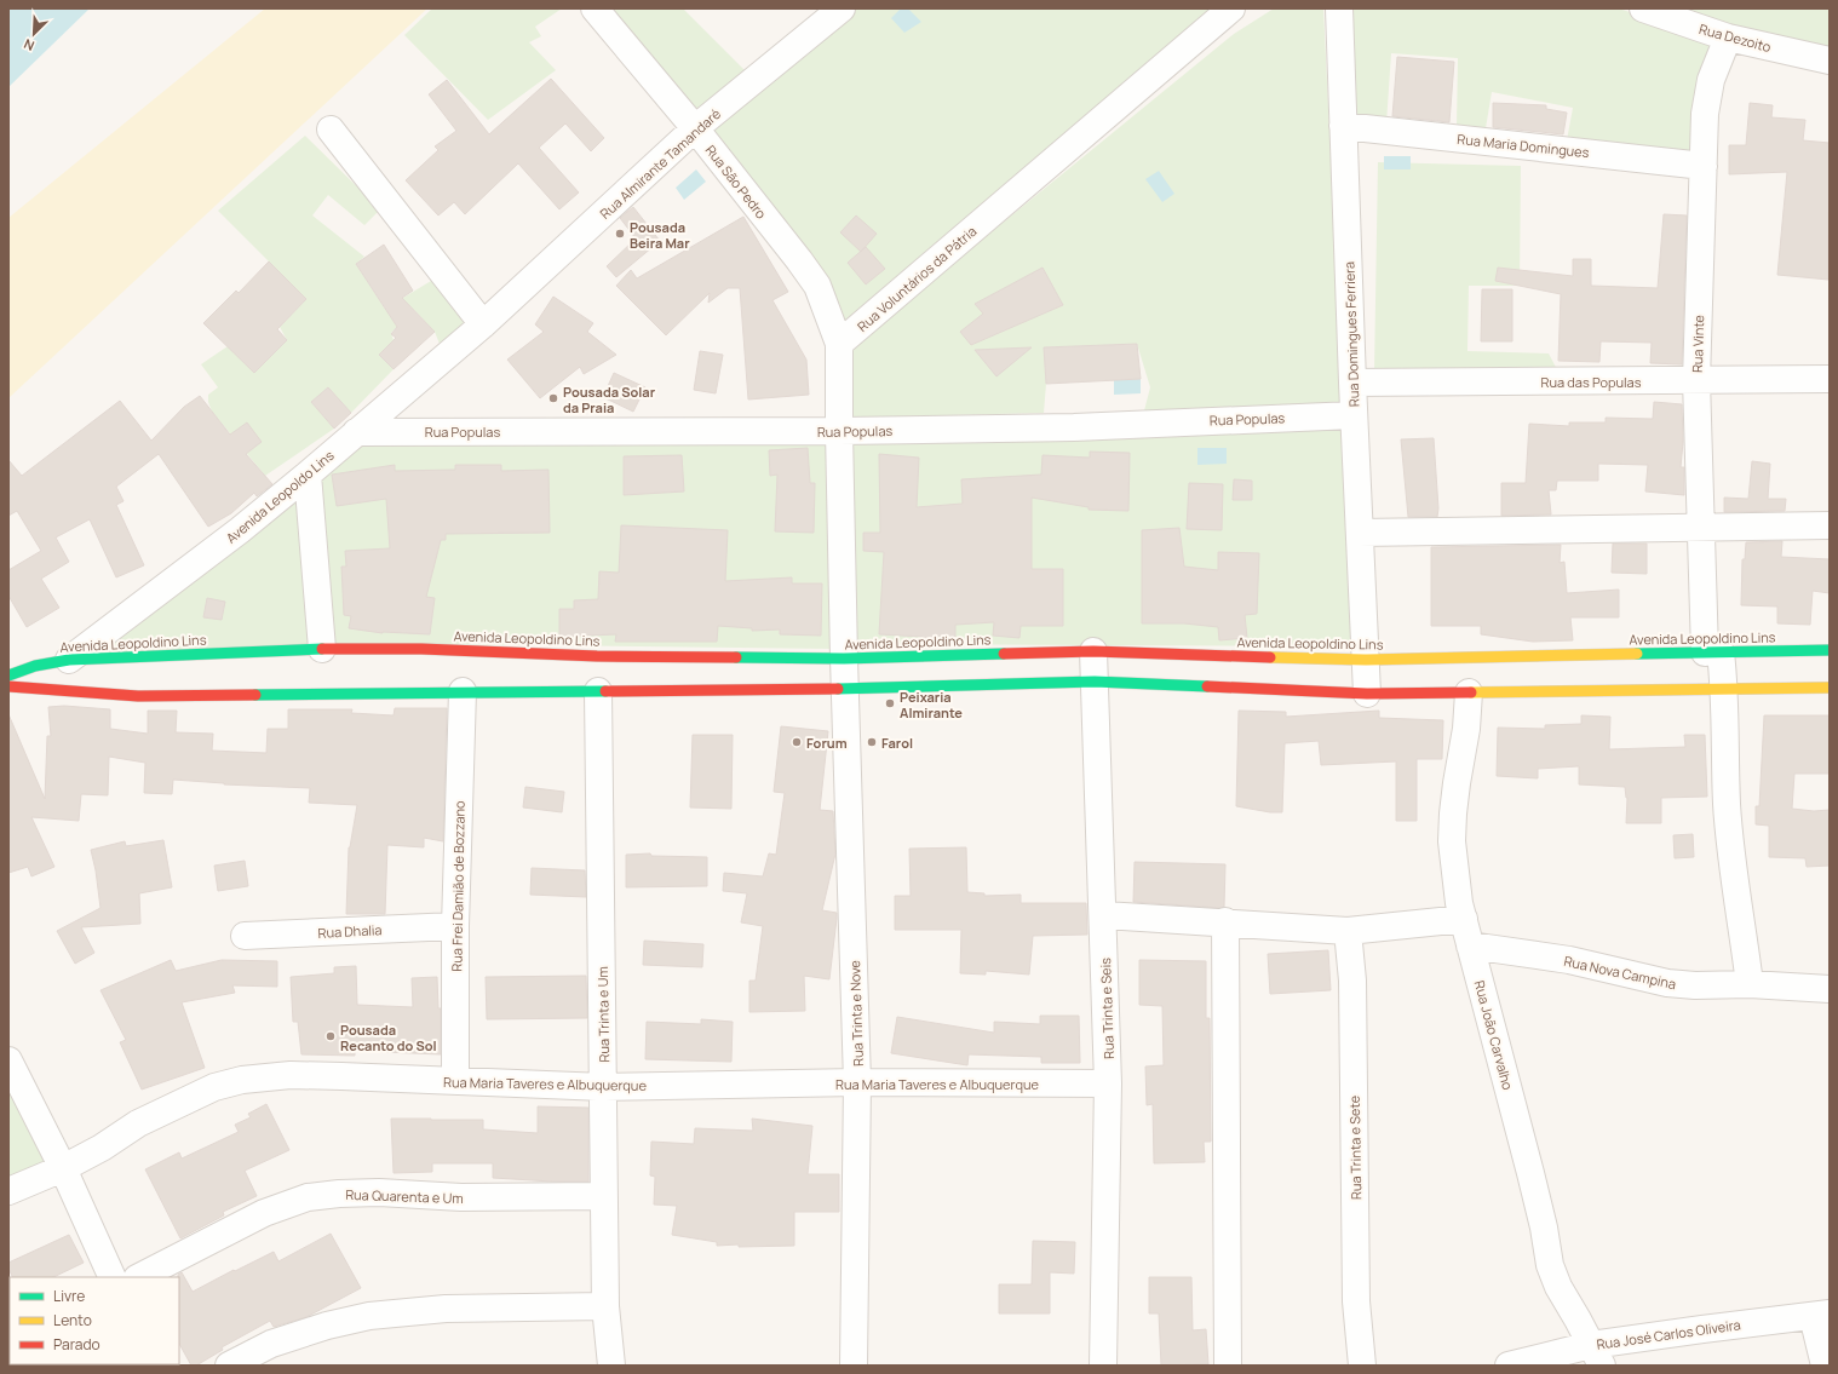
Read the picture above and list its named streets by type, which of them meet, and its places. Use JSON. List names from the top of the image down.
{
  "streets": {
    "main road": ["Avenida Leopoldino Lins"],
    "street": [
      "Rua Dezoito",
      "Rua Maria Domingues",
      "Rua Almirante Tamandaré",
      "Rua São Pedro",
      "Rua Voluntários da Pátria",
      "Rua Domingues Ferriera",
      "Rua Vinte",
      "Rua das Populas",
      "Rua Populas",
      "Avenida Leopoldo Lins",
      "Rua Frei Damião de Bozzano",
      "Rua Dhalia",
      "Rua Nova Campina",
      "Rua Trinta e Seis",
      "Rua Trinta e Nove",
      "Rua Trinta e Um",
      "Rua João Carvalho",
      "Rua Maria Taveres e Albuquerque",
      "Rua Trinta e Sete",
      "Rua Quarenta e Um",
      "Rua José Carlos Oliveira"
    ]
  },
  "crossings": [
    ["Rua Dezoito", "Rua Vinte"],
    ["Rua Maria Domingues", "Rua Domingues Ferriera"],
    ["Rua Maria Domingues", "Rua Vinte"],
    ["Rua Almirante Tamandaré", "Rua São Pedro"],
    ["Rua Almirante Tamandaré", "Avenida Leopoldo Lins"],
    ["Rua São Pedro", "Rua Voluntários da Pátria"],
    ["Rua Domingues Ferriera", "Rua das Populas"],
    ["Rua Domingues Ferriera", "Rua Populas"],
    ["Rua Domingues Ferriera", "Avenida Leopoldino Lins"],
    ["Rua Vinte", "Rua das Populas"],
    ["Rua Vinte", "Avenida Leopoldino Lins"],
    ["Rua Vinte", "Rua Nova Campina"],
    ["Rua Populas", "Avenida Leopoldo Lins"],
    ["Avenida Leopoldo Lins", "Avenida Leopoldino Lins"],
    ["Avenida Leopoldino Lins", "Rua Trinta e Seis"],
    ["Avenida Leopoldino Lins", "Rua Trinta e Nove"],
    ["Rua Frei Damião de Bozzano", "Rua Dhalia"],
    ["Rua Frei Damião de Bozzano", "Rua Maria Taveres e Albuquerque"],
    ["Rua Nova Campina", "Rua João Carvalho"],
    ["Rua Trinta e Seis", "Rua Maria Taveres e Albuquerque"],
    ["Rua Trinta e Nove", "Rua Maria Taveres e Albuquerque"],
    ["Rua Trinta e Um", "Rua Maria Taveres e Albuquerque"],
    ["Rua Trinta e Um", "Rua Quarenta e Um"],
    ["Rua João Carvalho", "Rua José Carlos Oliveira"]
  ],
  "places": [
    "Pousada Beira Mar",
    "Pousada Solar da Praia",
    "Peixaria Almirante",
    "Forum",
    "Farol",
    "Pousada Recanto do Sol"
  ],
  "legend": ["Livre", "Lento", "Parado"],
  "north": "bottom left"
}
